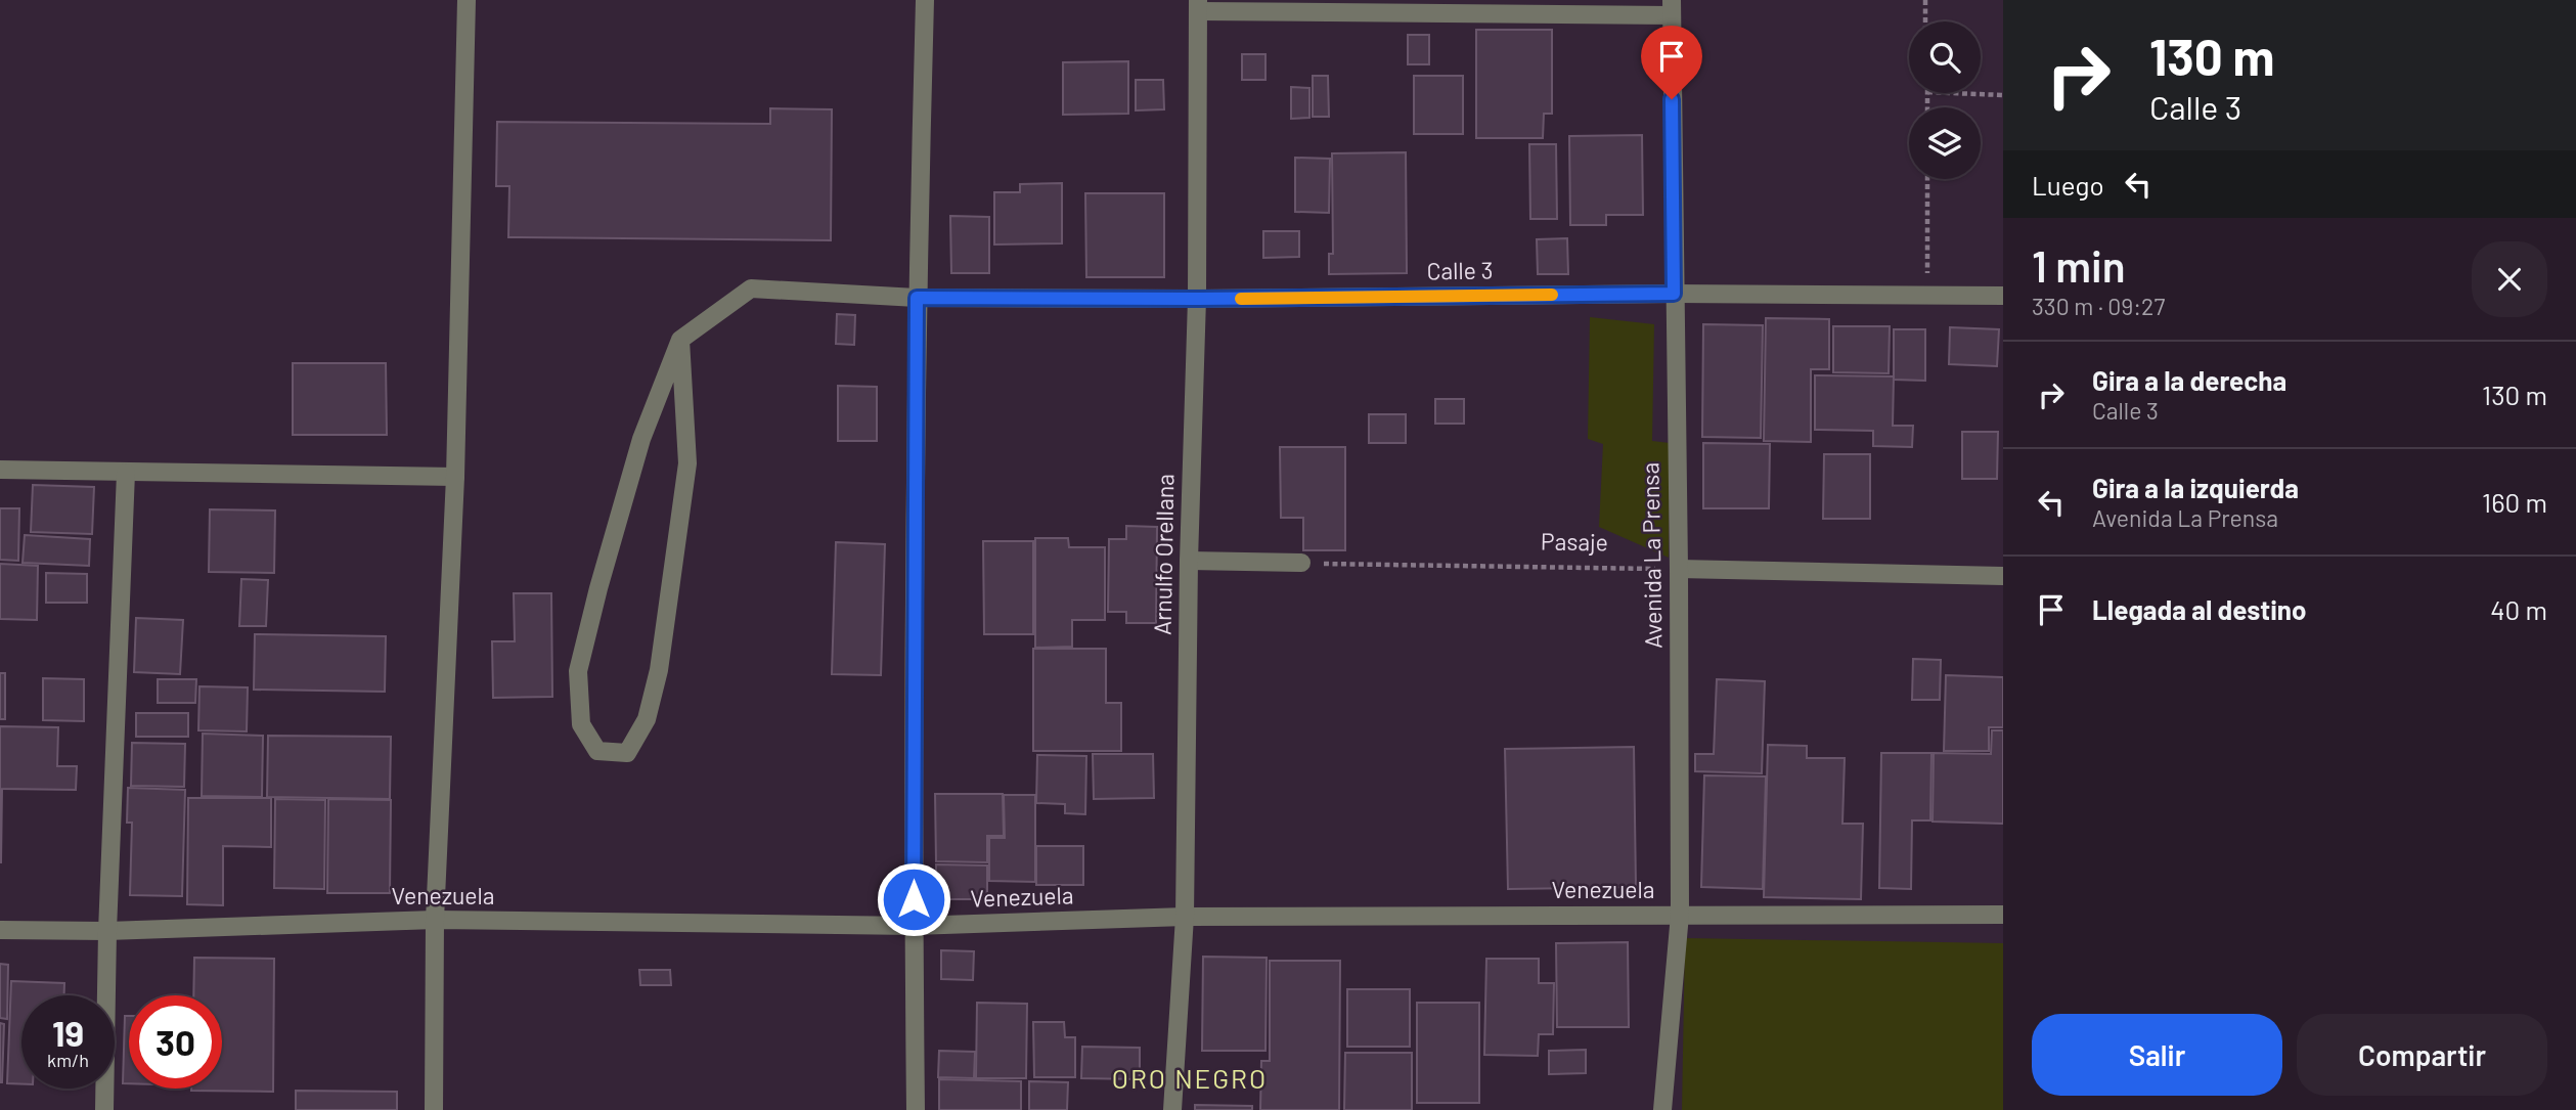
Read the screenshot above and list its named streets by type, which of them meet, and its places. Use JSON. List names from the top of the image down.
{
  "streets": {
    "street": [
      "Calle 3",
      "Arnulfo Orellana",
      "Avenida La Prensa",
      "Venezuela"
    ],
    "path": ["Pasaje"]
  },
  "crossings": [
    ["Calle 3", "Arnulfo Orellana"],
    ["Calle 3", "Avenida La Prensa"],
    ["Pasaje", "Avenida La Prensa"],
    ["Arnulfo Orellana", "Venezuela"],
    ["Avenida La Prensa", "Venezuela"]
  ],
  "districts": ["ORO NEGRO"],
  "page": {
    "turn": ["130 m", "Calle 3"],
    "then": "Luego",
    "heading": ["1 min", "330 m · 09:27"],
    "list": [
      {
        "name": "Gira a la derecha",
        "note": "Calle 3",
        "value": "130 m"
      },
      {
        "name": "Gira a la izquierda",
        "note": "Avenida La Prensa",
        "value": "160 m"
      },
      {
        "name": "Llegada al destino",
        "value": "40 m"
      }
    ],
    "speed": "19 km/h",
    "limit": "30",
    "buttons": ["Salir", "Compartir"]
  }
}
